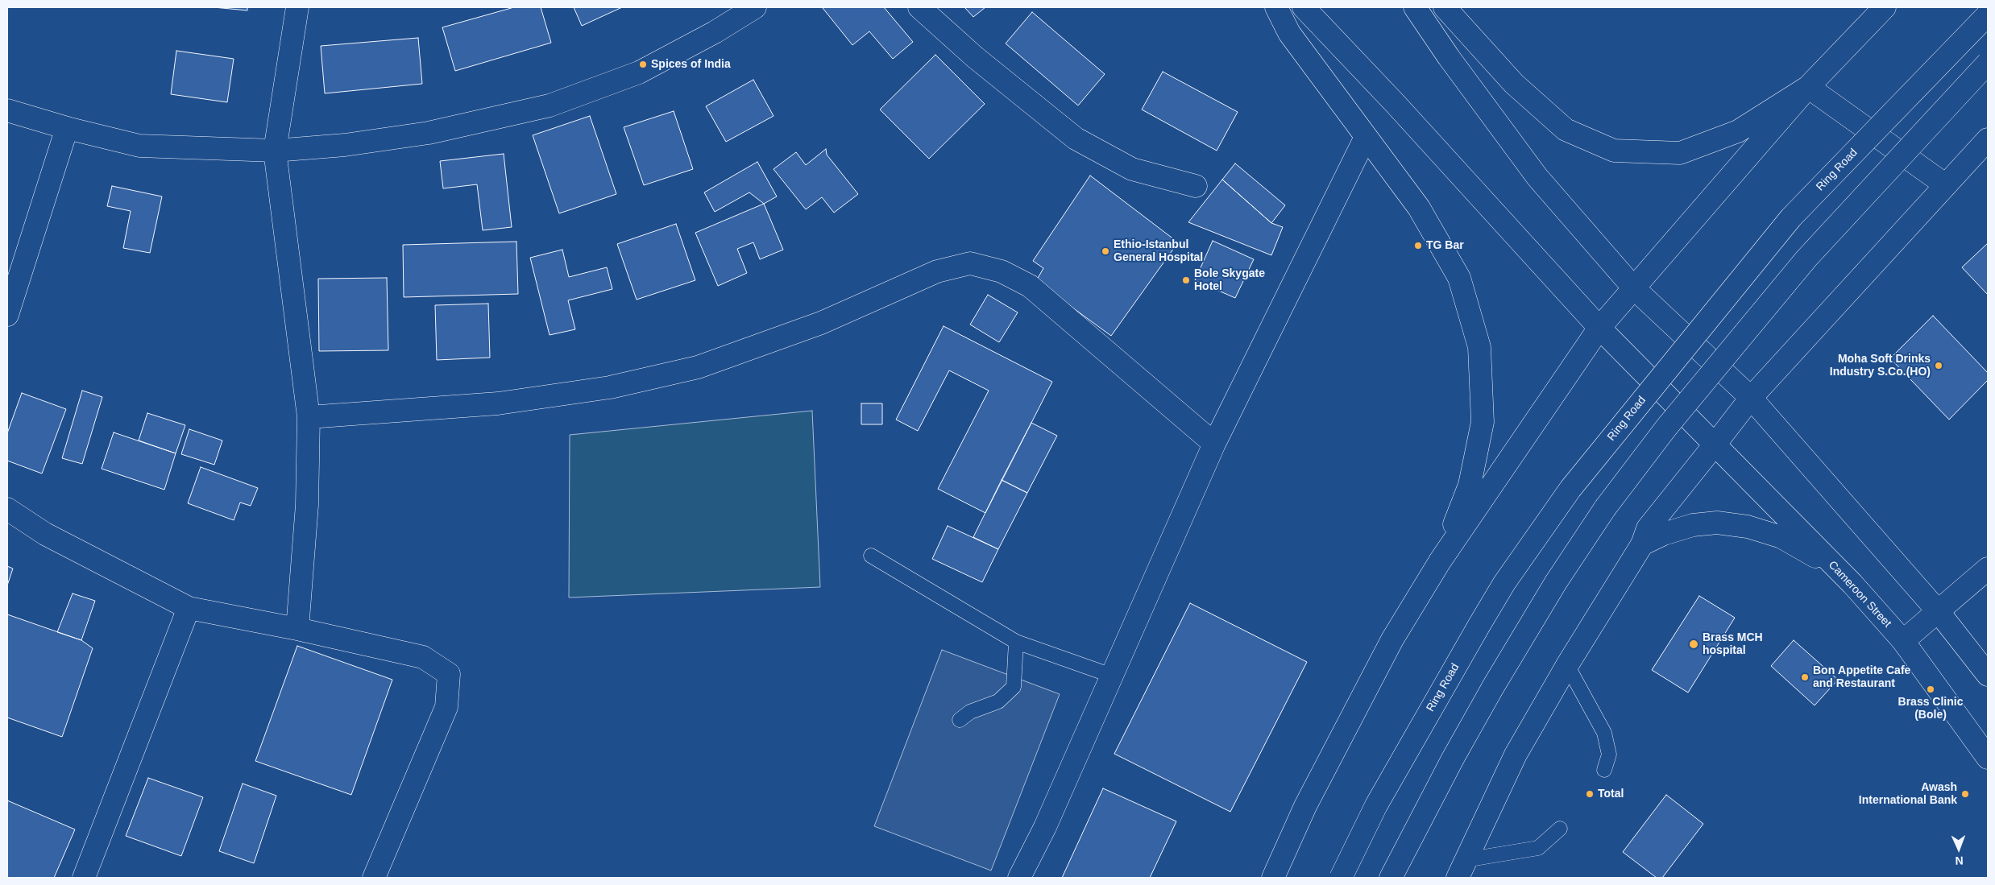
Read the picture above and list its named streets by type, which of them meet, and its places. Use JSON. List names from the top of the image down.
{
  "streets": {
    "main road": ["Ring Road", "Cameroon Street"]
  },
  "places": [
    "Spices of India",
    "TG Bar",
    "Ethio-Istanbul General Hospital",
    "Bole Skygate Hotel",
    "Moha Soft Drinks Industry S.Co.(HO)",
    "Brass MCH hospital",
    "Bon Appetite Cafe and Restaurant",
    "Brass Clinic (Bole)",
    "Total",
    "Awash International Bank"
  ],
  "north": "bottom"
}
